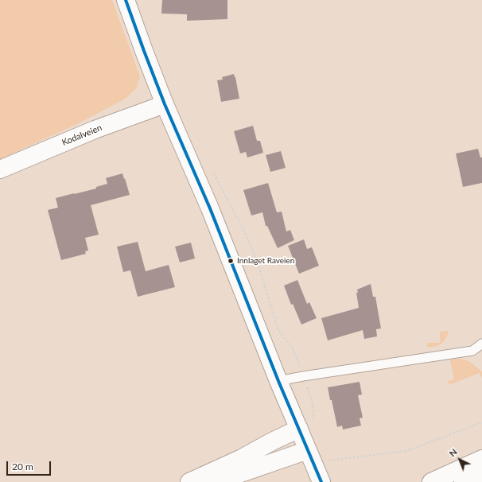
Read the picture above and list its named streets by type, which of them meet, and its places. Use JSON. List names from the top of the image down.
{
  "streets": {
    "main road": ["Kodalveien"]
  },
  "places": ["Innlaget Raveien"],
  "scale_bar": "20 m",
  "north": "top left"
}
